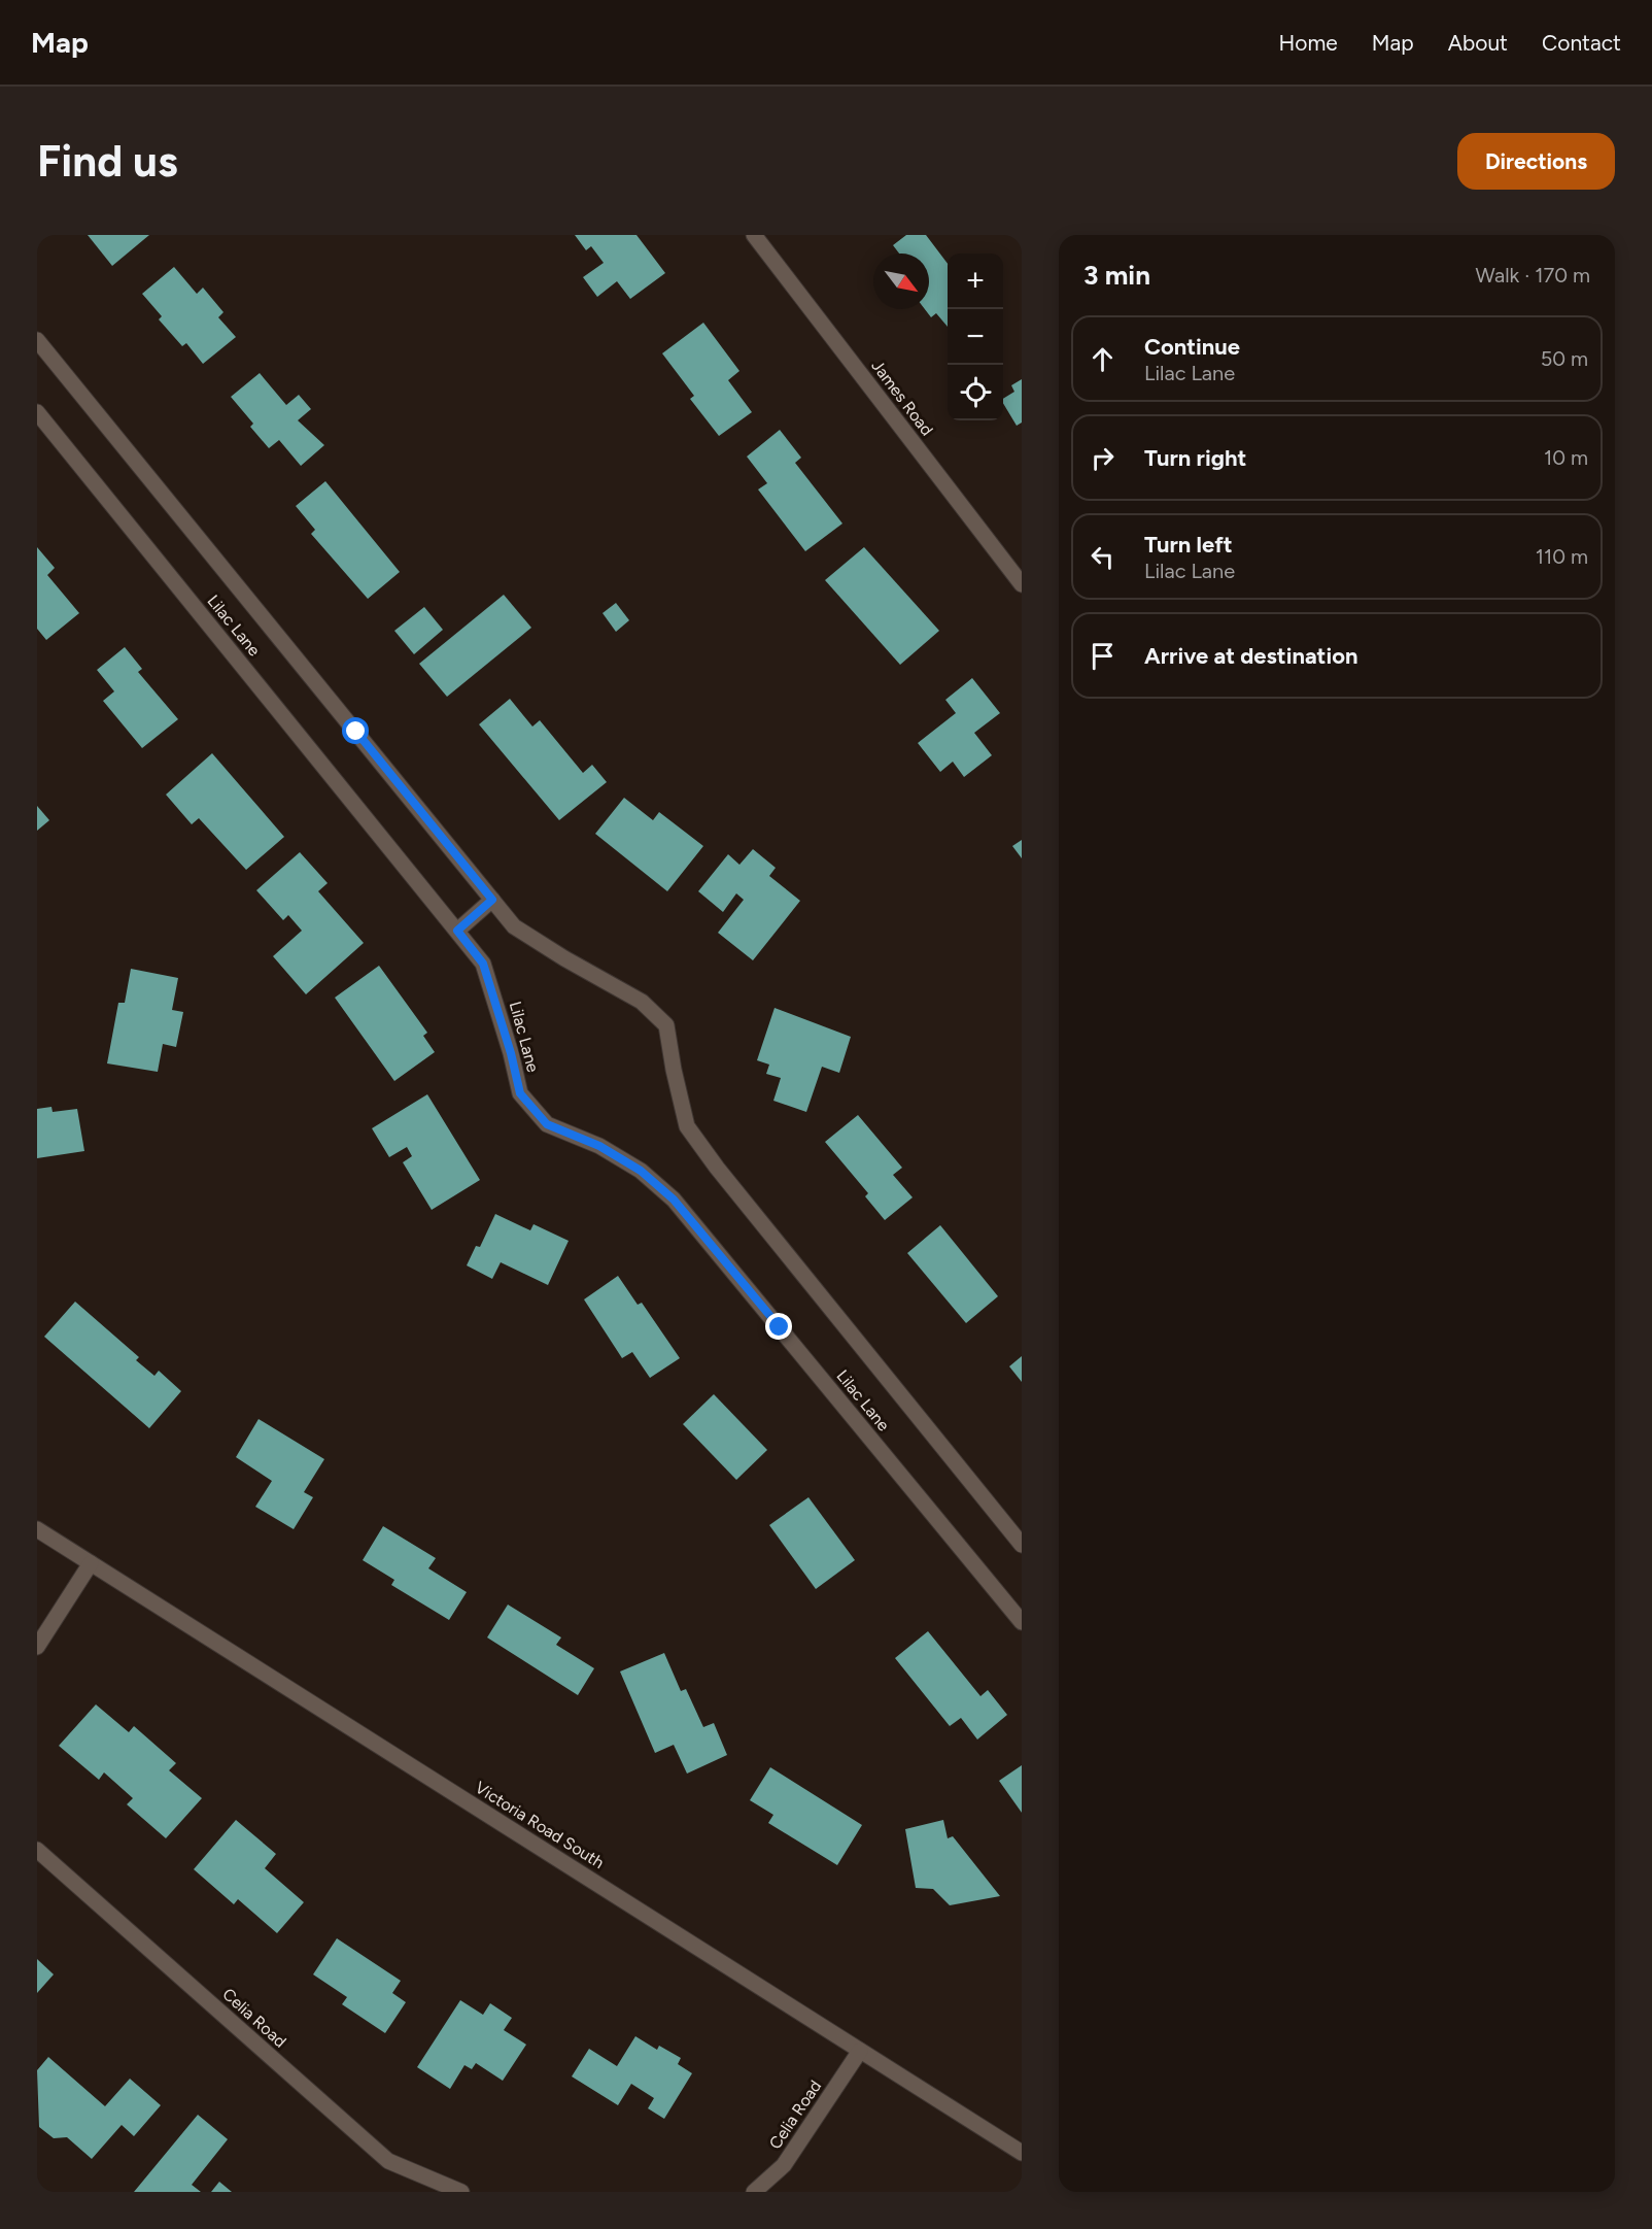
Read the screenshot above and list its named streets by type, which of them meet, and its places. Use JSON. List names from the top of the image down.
{
  "streets": {
    "street": [
      "James Road",
      "Lilac Lane",
      "Victoria Road South",
      "Celia Road"
    ]
  },
  "crossings": [
    ["Victoria Road South", "Celia Road"]
  ],
  "north": "bottom right",
  "page": {
    "header": "Map",
    "nav": [
      "Home",
      "Map",
      "About",
      "Contact"
    ],
    "buttons": "Directions",
    "title": "Find us",
    "heading": ["3 min", "Walk · 170 m"],
    "map_buttons": ["+", "−"],
    "list": [
      ["Continue", "Lilac Lane", "50 m"],
      ["Turn right", "10 m"],
      ["Turn left", "Lilac Lane", "110 m"],
      "Arrive at destination"
    ]
  }
}
